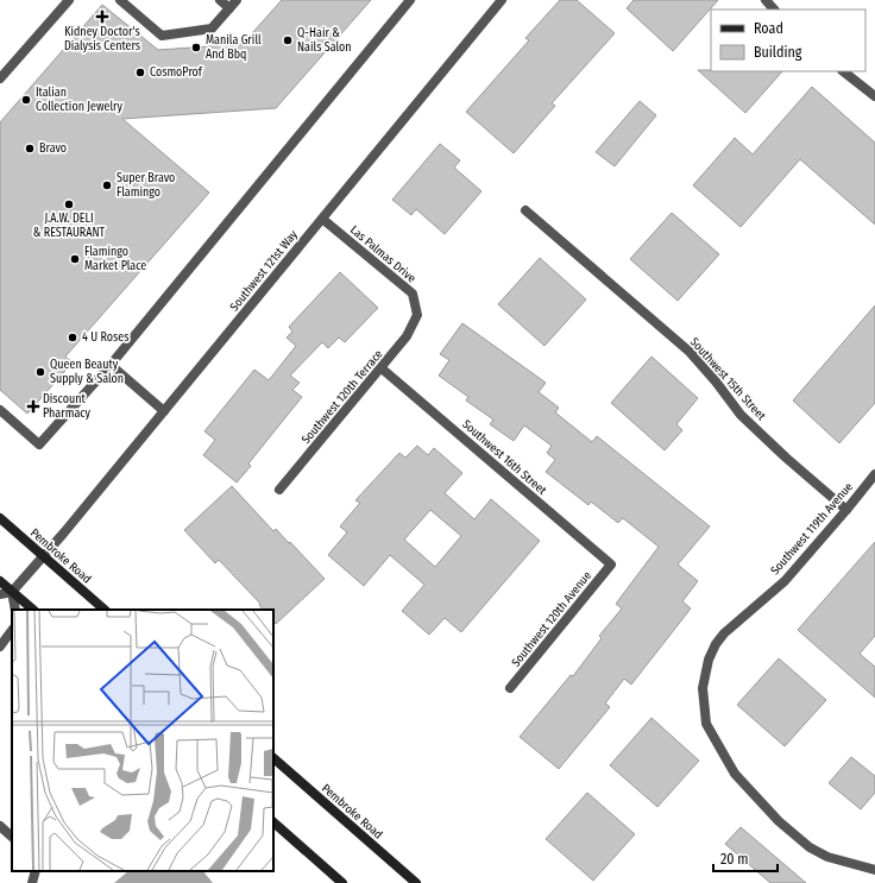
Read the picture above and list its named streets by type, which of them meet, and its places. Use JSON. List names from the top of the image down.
{
  "streets": {
    "main road": ["Pembroke Road"],
    "street": [
      "Las Palmas Drive",
      "Southwest 121st Way",
      "Southwest 15th Street",
      "Southwest 120th Terrace",
      "Southwest 16th Street",
      "Southwest 119th Avenue",
      "Southwest 120th Avenue"
    ]
  },
  "crossings": [
    ["Las Palmas Drive", "Southwest 121st Way"],
    ["Las Palmas Drive", "Southwest 120th Terrace"],
    ["Southwest 121st Way", "Pembroke Road"],
    ["Southwest 15th Street", "Southwest 119th Avenue"],
    ["Southwest 120th Terrace", "Southwest 16th Street"],
    ["Southwest 16th Street", "Southwest 120th Avenue"]
  ],
  "places": {
    "health": ["Kidney Doctor's Dialysis Centers", "Discount Pharmacy"],
    "other": [
      "Q-Hair & Nails Salon",
      "Manila Grill And Bbq",
      "CosmoProf",
      "Italian Collection Jewelry",
      "Bravo",
      "Super Bravo Flamingo",
      "J.A.W. DELI & RESTAURANT",
      "Flamingo Market Place",
      "4 U Roses",
      "Queen Beauty Supply & Salon"
    ]
  },
  "legend": ["Road", "Building"],
  "scale_bar": "20 m"
}
